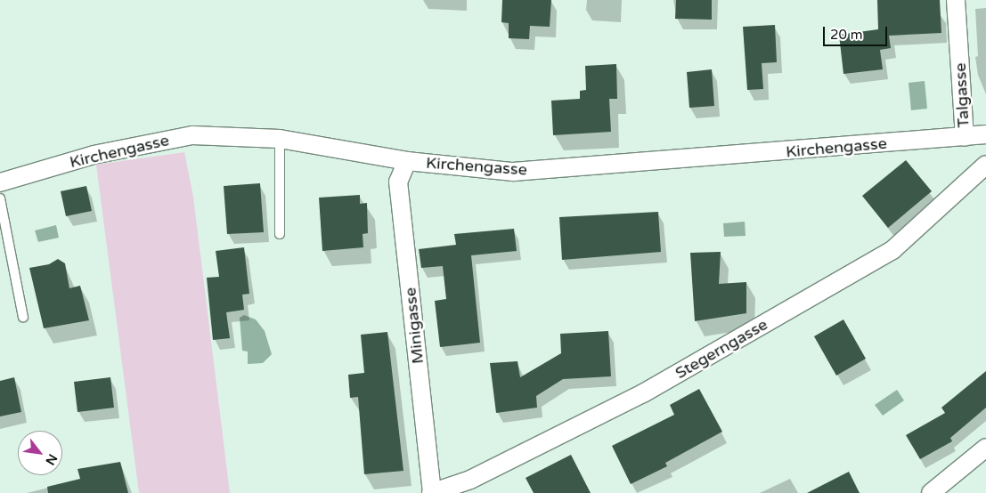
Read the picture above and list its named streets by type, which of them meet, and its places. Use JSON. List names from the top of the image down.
{
  "streets": {
    "street": [
      "Talgasse",
      "Kirchengasse",
      "Minigasse",
      "Stegerngasse"
    ]
  },
  "crossings": [
    ["Talgasse", "Kirchengasse"],
    ["Kirchengasse", "Minigasse"],
    ["Minigasse", "Stegerngasse"]
  ],
  "scale_bar": "20 m",
  "north": "bottom right"
}
